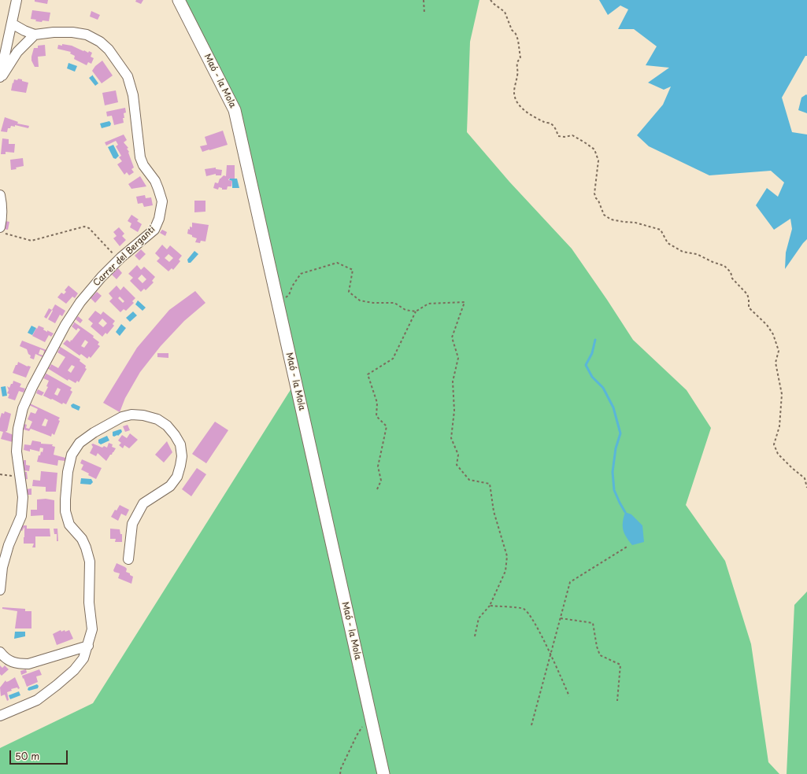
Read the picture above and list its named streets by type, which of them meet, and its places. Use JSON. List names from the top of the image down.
{
  "streets": {
    "street": ["Maó - la Mola", "Carrer del Bergantí"]
  },
  "scale_bar": "50 m"
}
